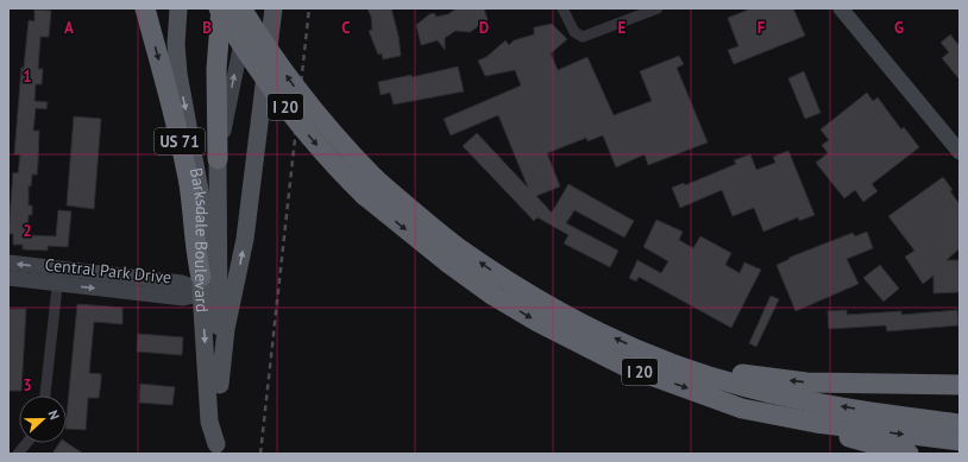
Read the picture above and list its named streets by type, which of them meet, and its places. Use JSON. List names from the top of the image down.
{
  "streets": {
    "highway": ["I 20", "US 71"],
    "main road": ["Barksdale Boulevard", "Central Park Drive"]
  },
  "crossings": [
    ["I 20", "US 71"],
    ["US 71", "Barksdale Boulevard"],
    ["US 71", "Central Park Drive"],
    ["Barksdale Boulevard", "Central Park Drive"]
  ],
  "north": "right",
  "grid": {
    "columns": [
      "A",
      "B",
      "C",
      "D",
      "E",
      "F",
      "G"
    ],
    "rows": ["1", "2", "3"]
  }
}
